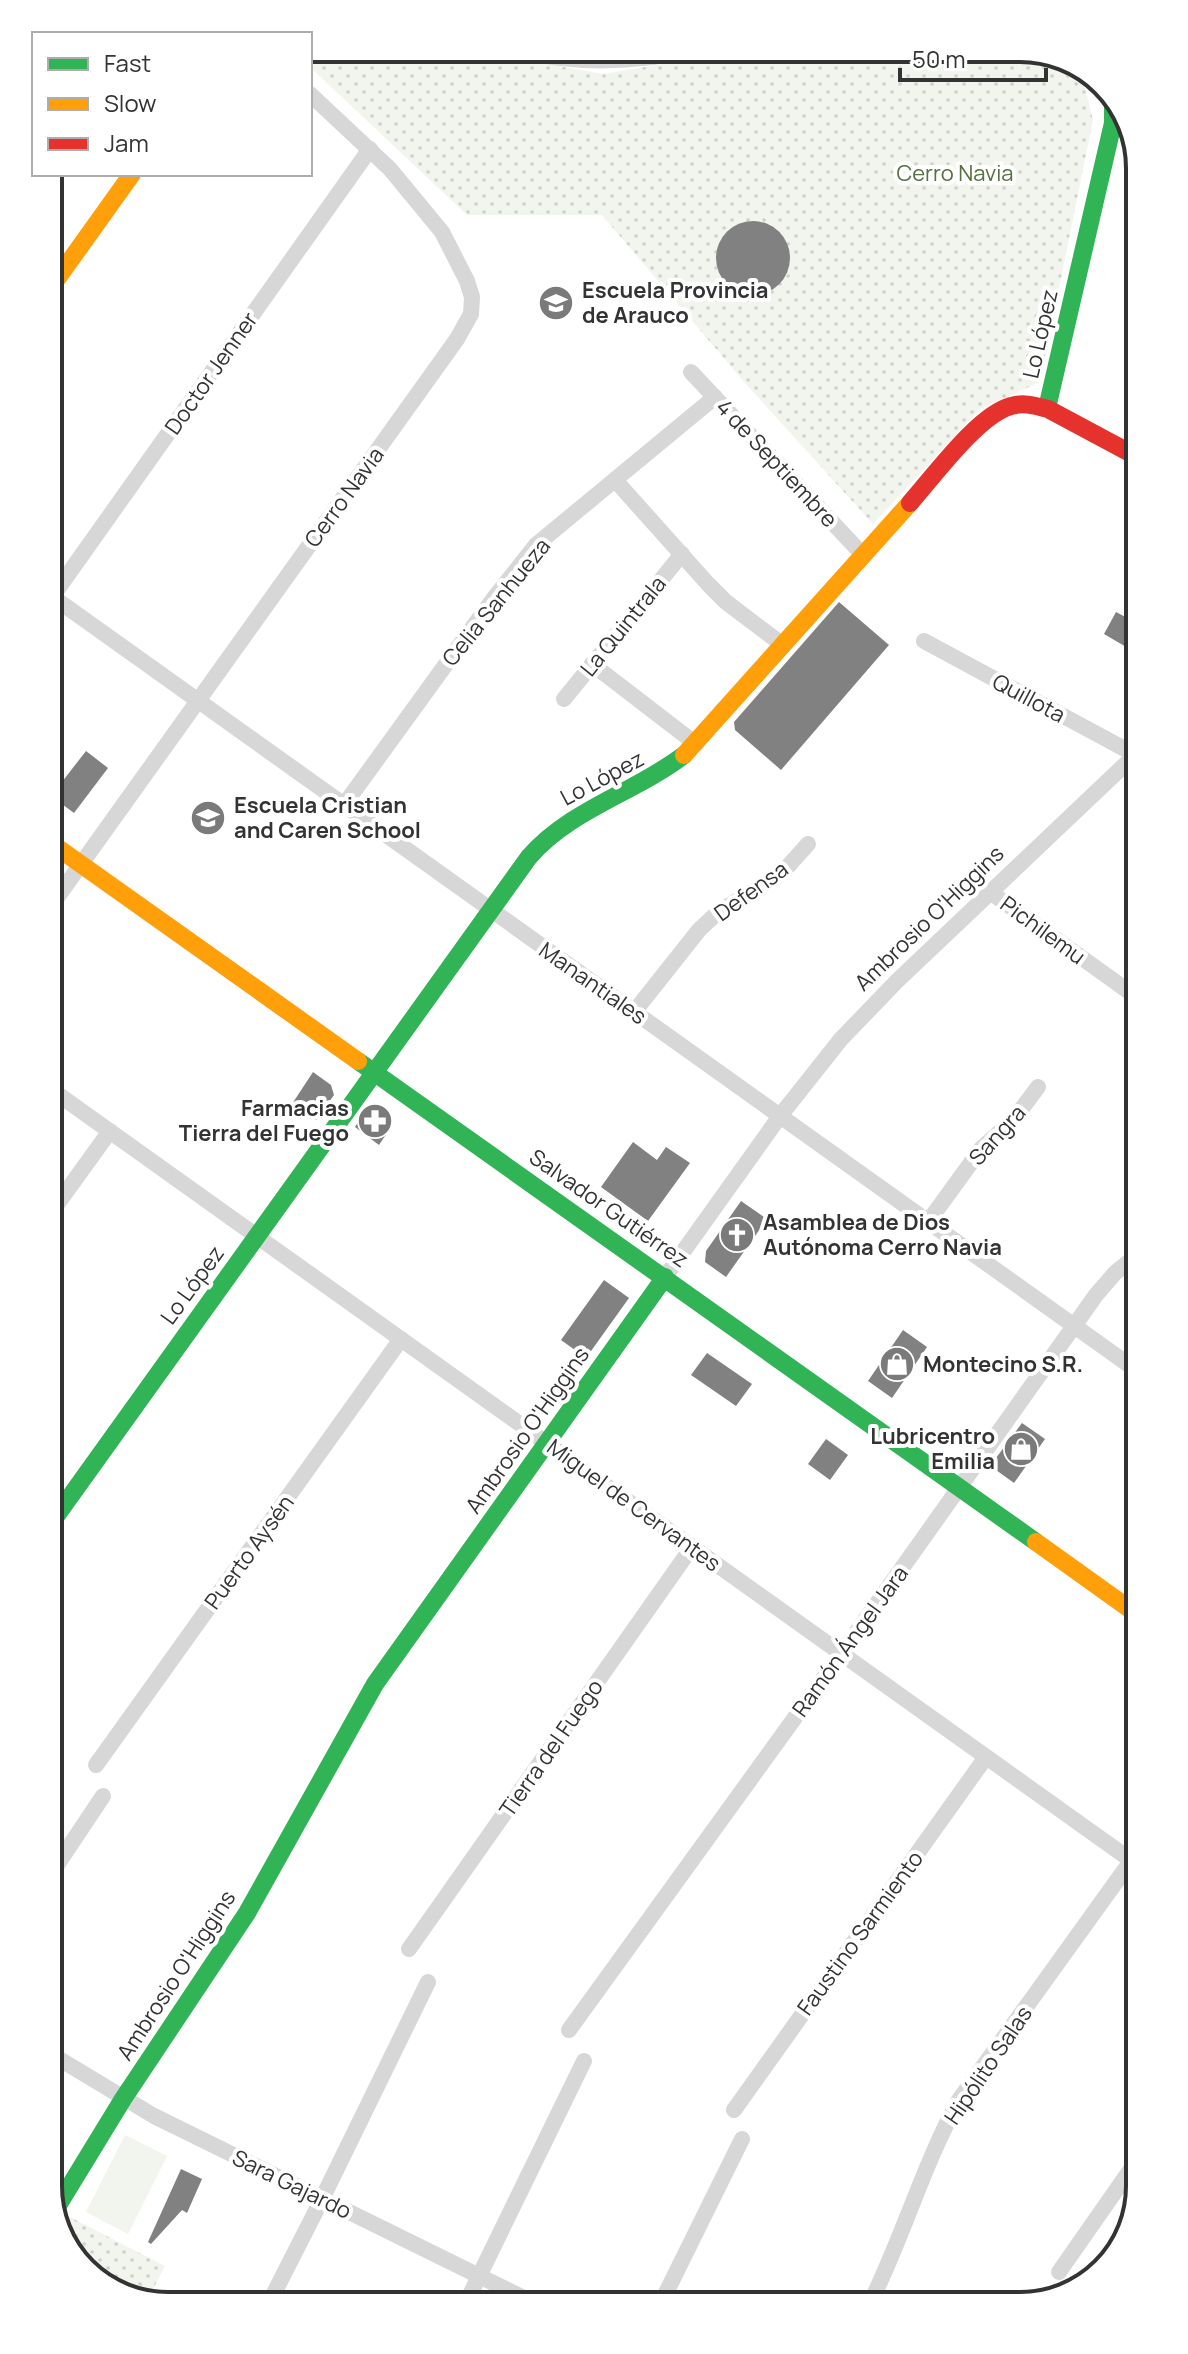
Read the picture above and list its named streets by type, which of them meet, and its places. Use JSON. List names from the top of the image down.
{
  "streets": {
    "street": [
      "Lo López",
      "Doctor Jenner",
      "4 de Septiembre",
      "Cerro Navia",
      "Celia Sanhueza",
      "La Quintrala",
      "Quillota",
      "Defensa",
      "Ambrosio O'Higgins",
      "Pichilemu",
      "Manantiales",
      "Sangra",
      "Salvador Gutiérrez",
      "Miguel de Cervantes",
      "Puerto Aysén",
      "Ramón Ángel Jara",
      "Tierra del Fuego",
      "Faustino Sarmiento",
      "Hipólito Salas",
      "Sara Gajardo"
    ]
  },
  "crossings": [
    ["Lo López", "4 de Septiembre"],
    ["Lo López", "Manantiales"],
    ["Lo López", "Salvador Gutiérrez"],
    ["Lo López", "Miguel de Cervantes"],
    ["Doctor Jenner", "Cerro Navia"],
    ["4 de Septiembre", "Celia Sanhueza"],
    ["Cerro Navia", "Manantiales"],
    ["Cerro Navia", "Salvador Gutiérrez"],
    ["Celia Sanhueza", "Manantiales"],
    ["Defensa", "Manantiales"],
    ["Ambrosio O'Higgins", "Pichilemu"],
    ["Ambrosio O'Higgins", "Manantiales"],
    ["Ambrosio O'Higgins", "Salvador Gutiérrez"],
    ["Ambrosio O'Higgins", "Miguel de Cervantes"],
    ["Ambrosio O'Higgins", "Sara Gajardo"],
    ["Manantiales", "Sangra"],
    ["Manantiales", "Ramón Ángel Jara"],
    ["Salvador Gutiérrez", "Ramón Ángel Jara"],
    ["Miguel de Cervantes", "Puerto Aysén"],
    ["Miguel de Cervantes", "Ramón Ángel Jara"],
    ["Miguel de Cervantes", "Tierra del Fuego"],
    ["Miguel de Cervantes", "Faustino Sarmiento"]
  ],
  "parks": ["Cerro Navia"],
  "places": {
    "school or university": ["Escuela Provincia de Arauco", "Escuela Cristian and Caren School"],
    "pharmacy": ["Farmacias Tierra del Fuego"],
    "church": ["Asamblea de Dios Autónoma Cerro Navia"],
    "shop": ["Montecino S.R.", "Lubricentro Emilia"]
  },
  "legend": ["Fast", "Slow", "Jam"],
  "scale_bar": "50 m"
}
